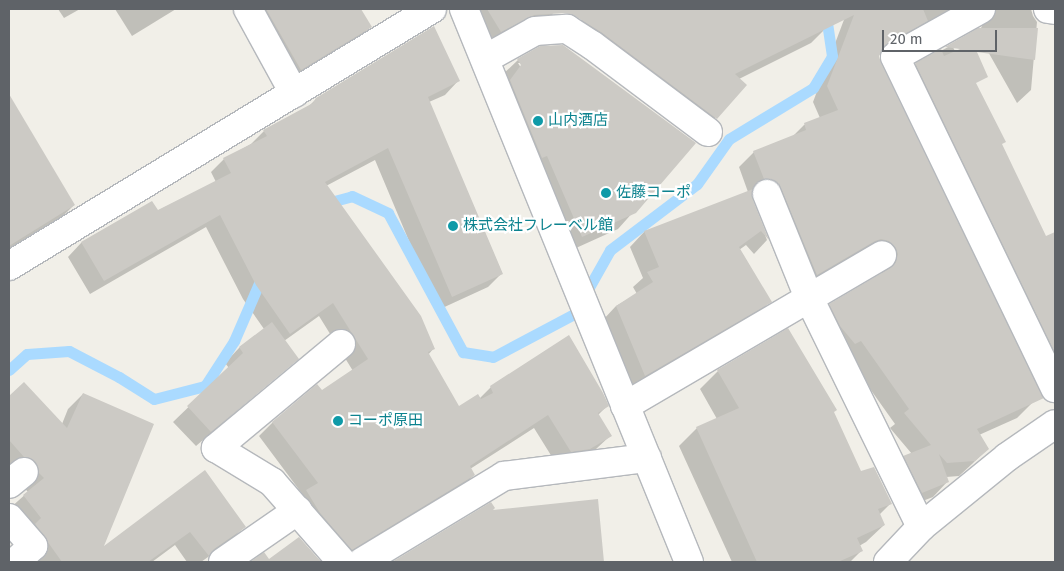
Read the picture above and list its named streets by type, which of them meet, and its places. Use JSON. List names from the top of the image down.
{
  "places": [
    "山内酒店",
    "佐藤コーポ",
    "株式会社フレーベル館",
    "コーポ原田"
  ],
  "scale_bar": "20 m"
}
